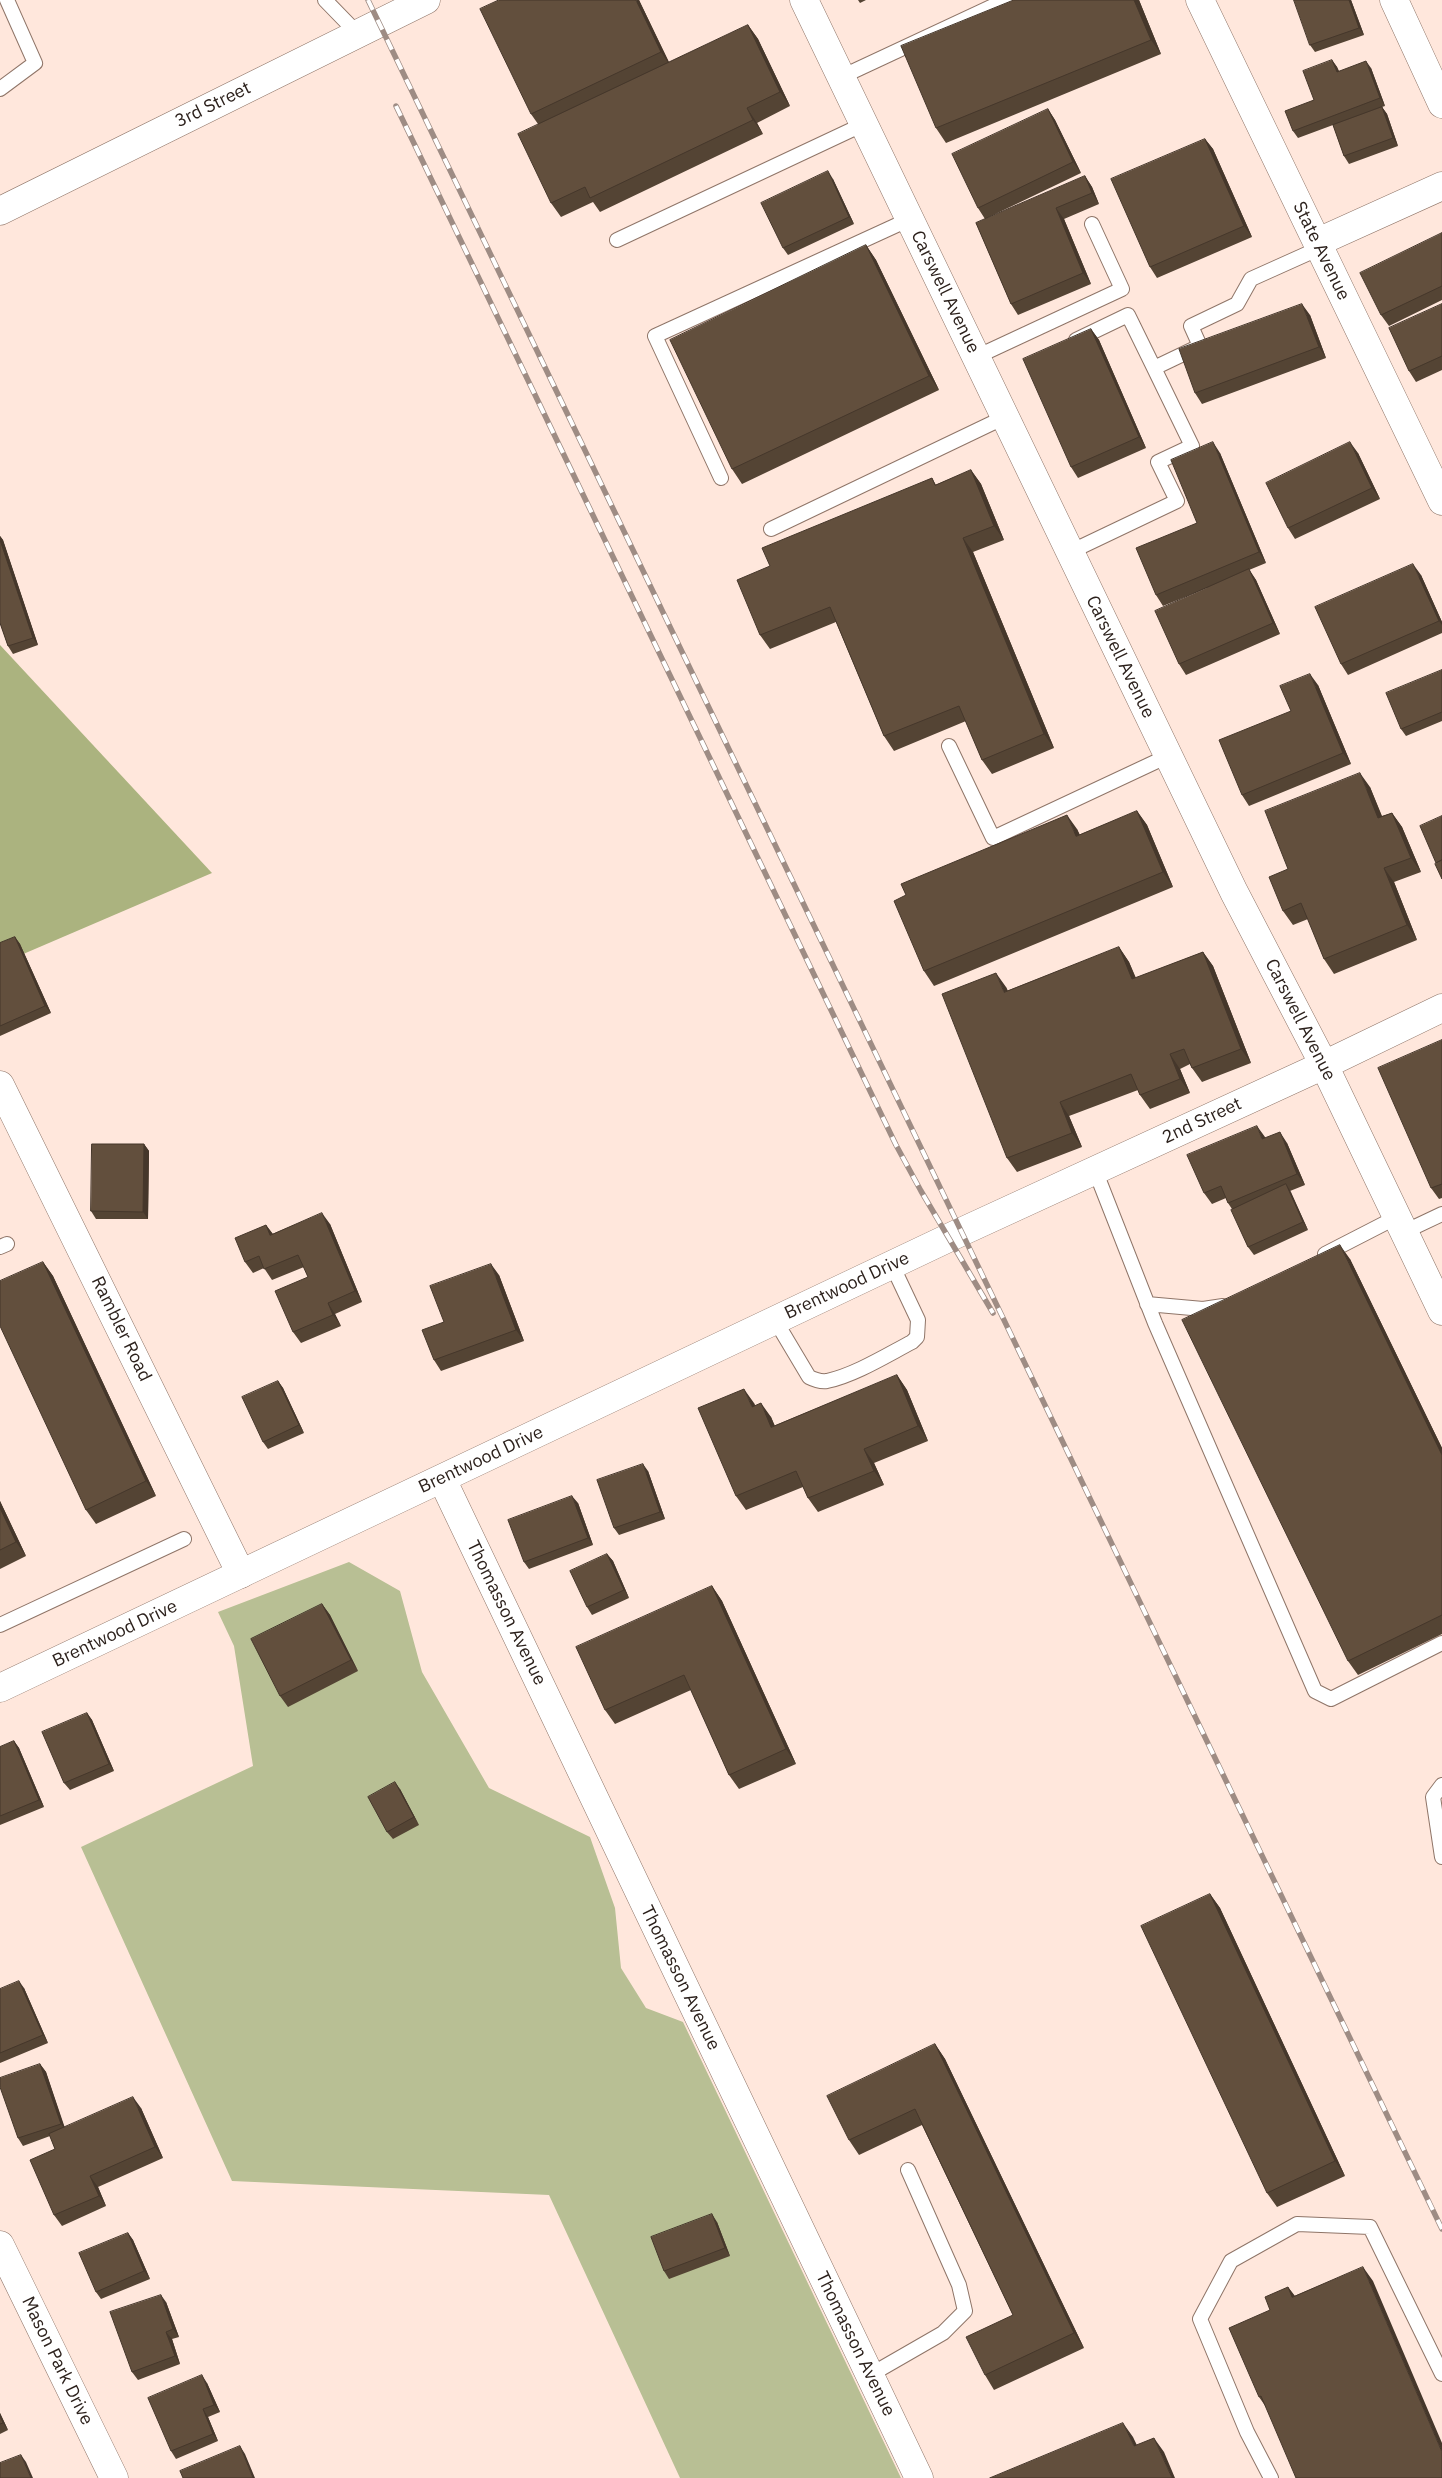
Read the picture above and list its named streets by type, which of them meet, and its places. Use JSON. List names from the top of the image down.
{
  "streets": {
    "street": [
      "3rd Street",
      "State Avenue",
      "Carswell Avenue",
      "2nd Street",
      "Brentwood Drive",
      "Rambler Road",
      "Thomasson Avenue",
      "Mason Park Drive"
    ]
  },
  "crossings": [
    ["Carswell Avenue", "2nd Street"],
    ["2nd Street", "Brentwood Drive"],
    ["Brentwood Drive", "Rambler Road"],
    ["Brentwood Drive", "Thomasson Avenue"]
  ]
}
